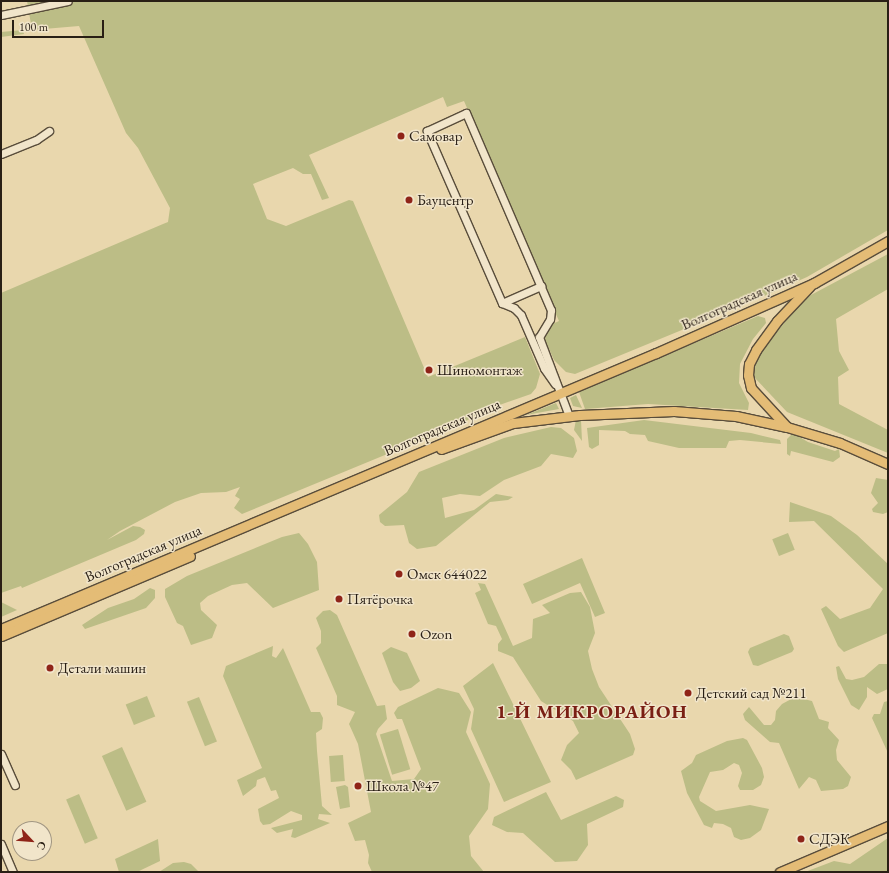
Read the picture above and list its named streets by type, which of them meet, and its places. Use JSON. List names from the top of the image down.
{
  "streets": {
    "main road": ["Волгоградская улица"]
  },
  "districts": ["1-Й МИКРОРАЙОН"],
  "places": [
    "Самовар",
    "Бауцентр",
    "Шиномонтаж",
    "Омск 644022",
    "Пятёрочка",
    "Ozon",
    "Детали машин",
    "Детский сад №211",
    "Школа №47",
    "СДЭК"
  ],
  "scale_bar": "100 m",
  "north": "bottom right"
}
